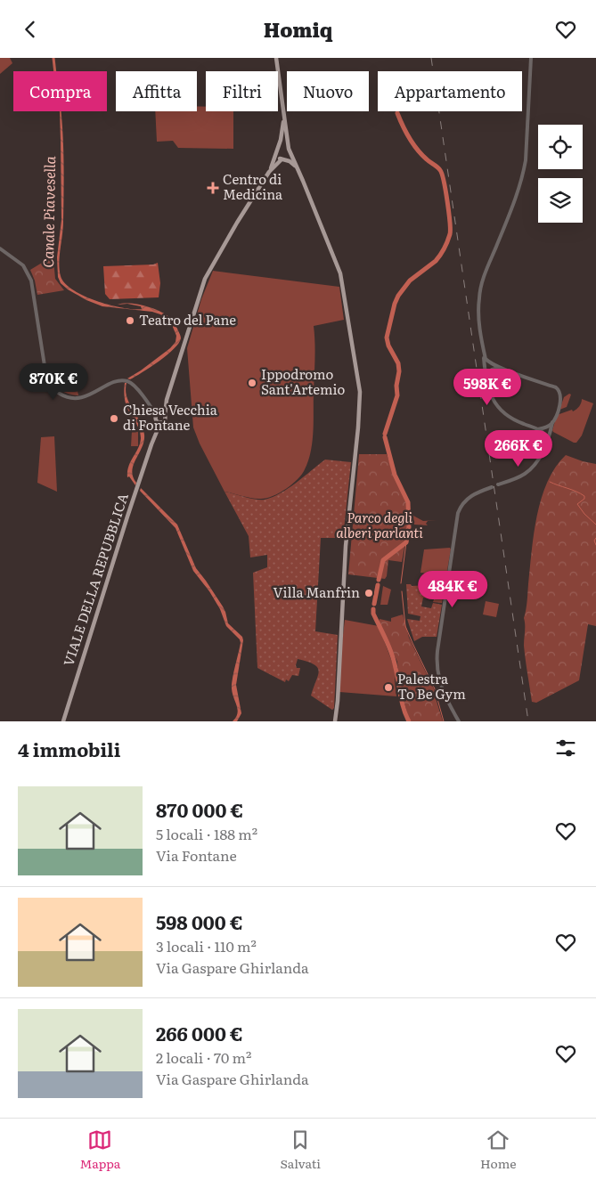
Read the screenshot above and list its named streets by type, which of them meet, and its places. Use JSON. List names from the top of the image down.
{
  "streets": {
    "main road": ["VIALE DELLA REPUBBLICA"]
  },
  "water": ["Canale Piavesella"],
  "parks": ["Parco degli alberi parlanti"],
  "places": {
    "health": ["Centro di Medicina"],
    "other": [
      "Teatro del Pane",
      "Ippodromo Sant'Artemio",
      "Chiesa Vecchia di Fontane",
      "Villa Manfrin",
      "Palestra To Be Gym"
    ]
  },
  "page": {
    "header": "Homiq",
    "chip": [
      "Compra",
      "Affitta",
      "Filtri",
      "Nuovo",
      "Appartamento"
    ],
    "price": [
      "870K €",
      "598K €",
      "266K €",
      "484K €"
    ],
    "heading": "4 immobili",
    "list": [
      {
        "name": "870 000 €",
        "note": "5 locali · 188 m² · Via Fontane"
      },
      {
        "name": "598 000 €",
        "note": "3 locali · 110 m² · Via Gaspare Ghirlanda"
      },
      {
        "name": "266 000 €",
        "note": "2 locali · 70 m² · Via Gaspare Ghirlanda"
      }
    ],
    "tabs": ["Mappa", "Salvati", "Home"]
  }
}
